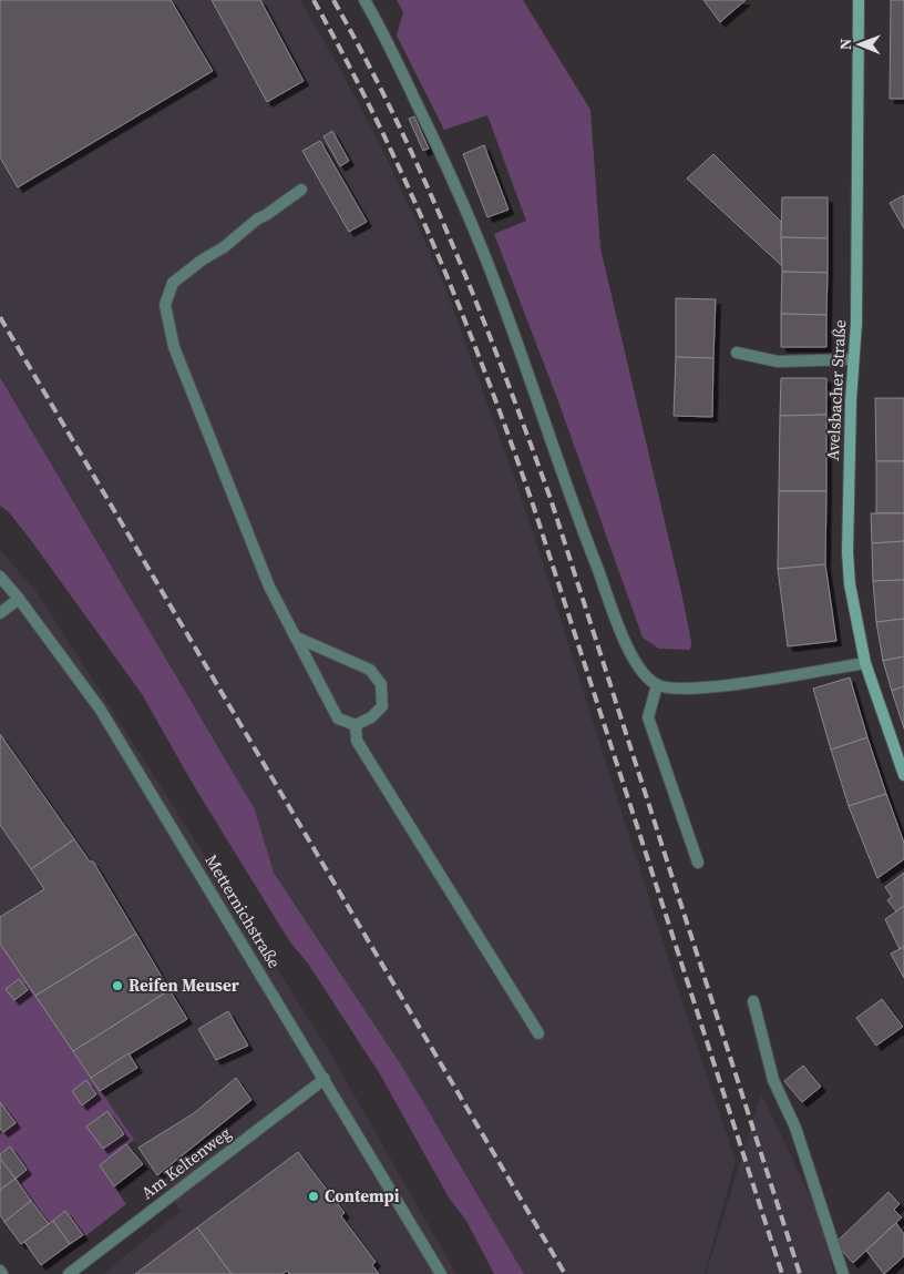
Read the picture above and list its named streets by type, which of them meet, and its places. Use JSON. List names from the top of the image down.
{
  "streets": {
    "main road": ["Avelsbacher Straße"],
    "street": ["Metternichstraße", "Am Keltenweg"]
  },
  "crossings": [
    ["Metternichstraße", "Am Keltenweg"]
  ],
  "places": ["Reifen Meuser", "Contempi"],
  "north": "left"
}
